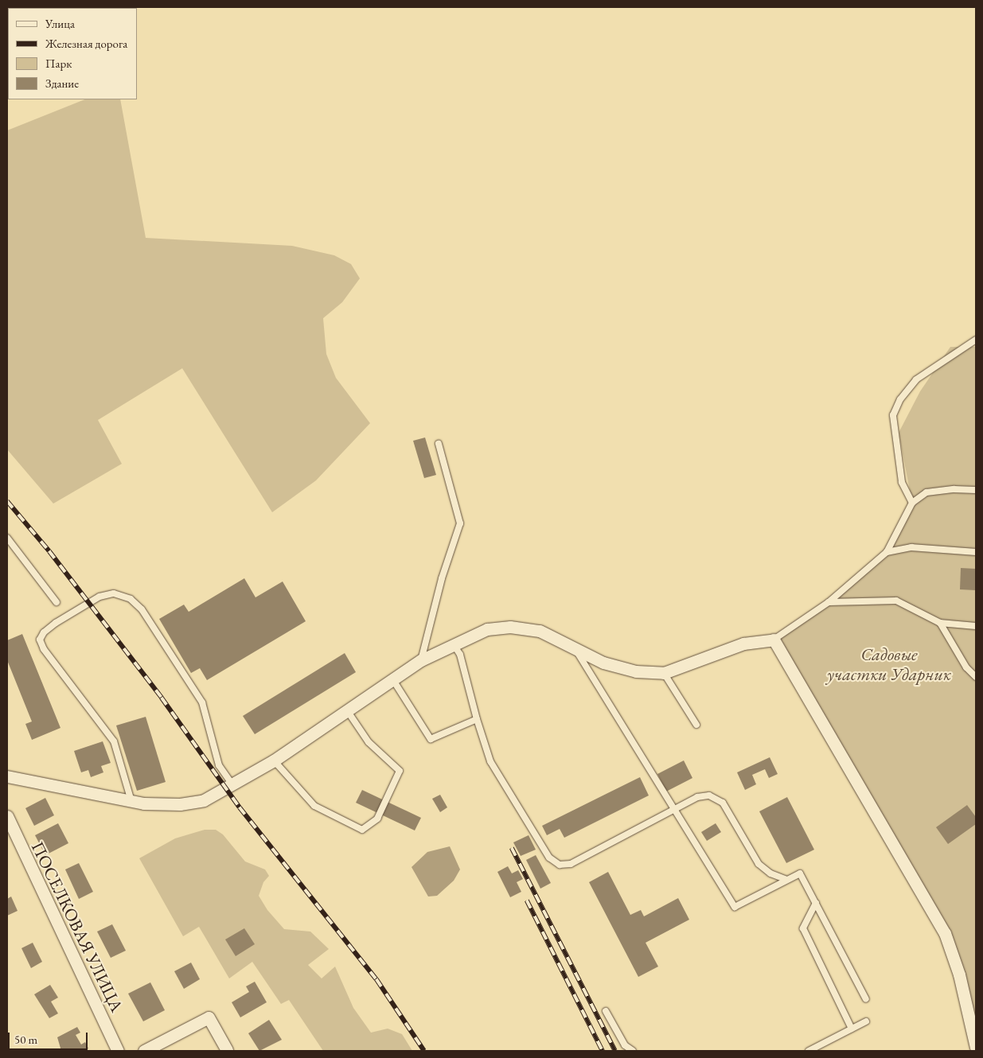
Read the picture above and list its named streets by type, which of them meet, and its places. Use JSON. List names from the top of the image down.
{
  "streets": {
    "street": ["ПОСЕЛКОВАЯ УЛИЦА"]
  },
  "parks": ["Садовые участки Ударник"],
  "legend": [
    "Улица",
    "Железная дорога",
    "Парк",
    "Здание"
  ],
  "scale_bar": "50 m"
}
